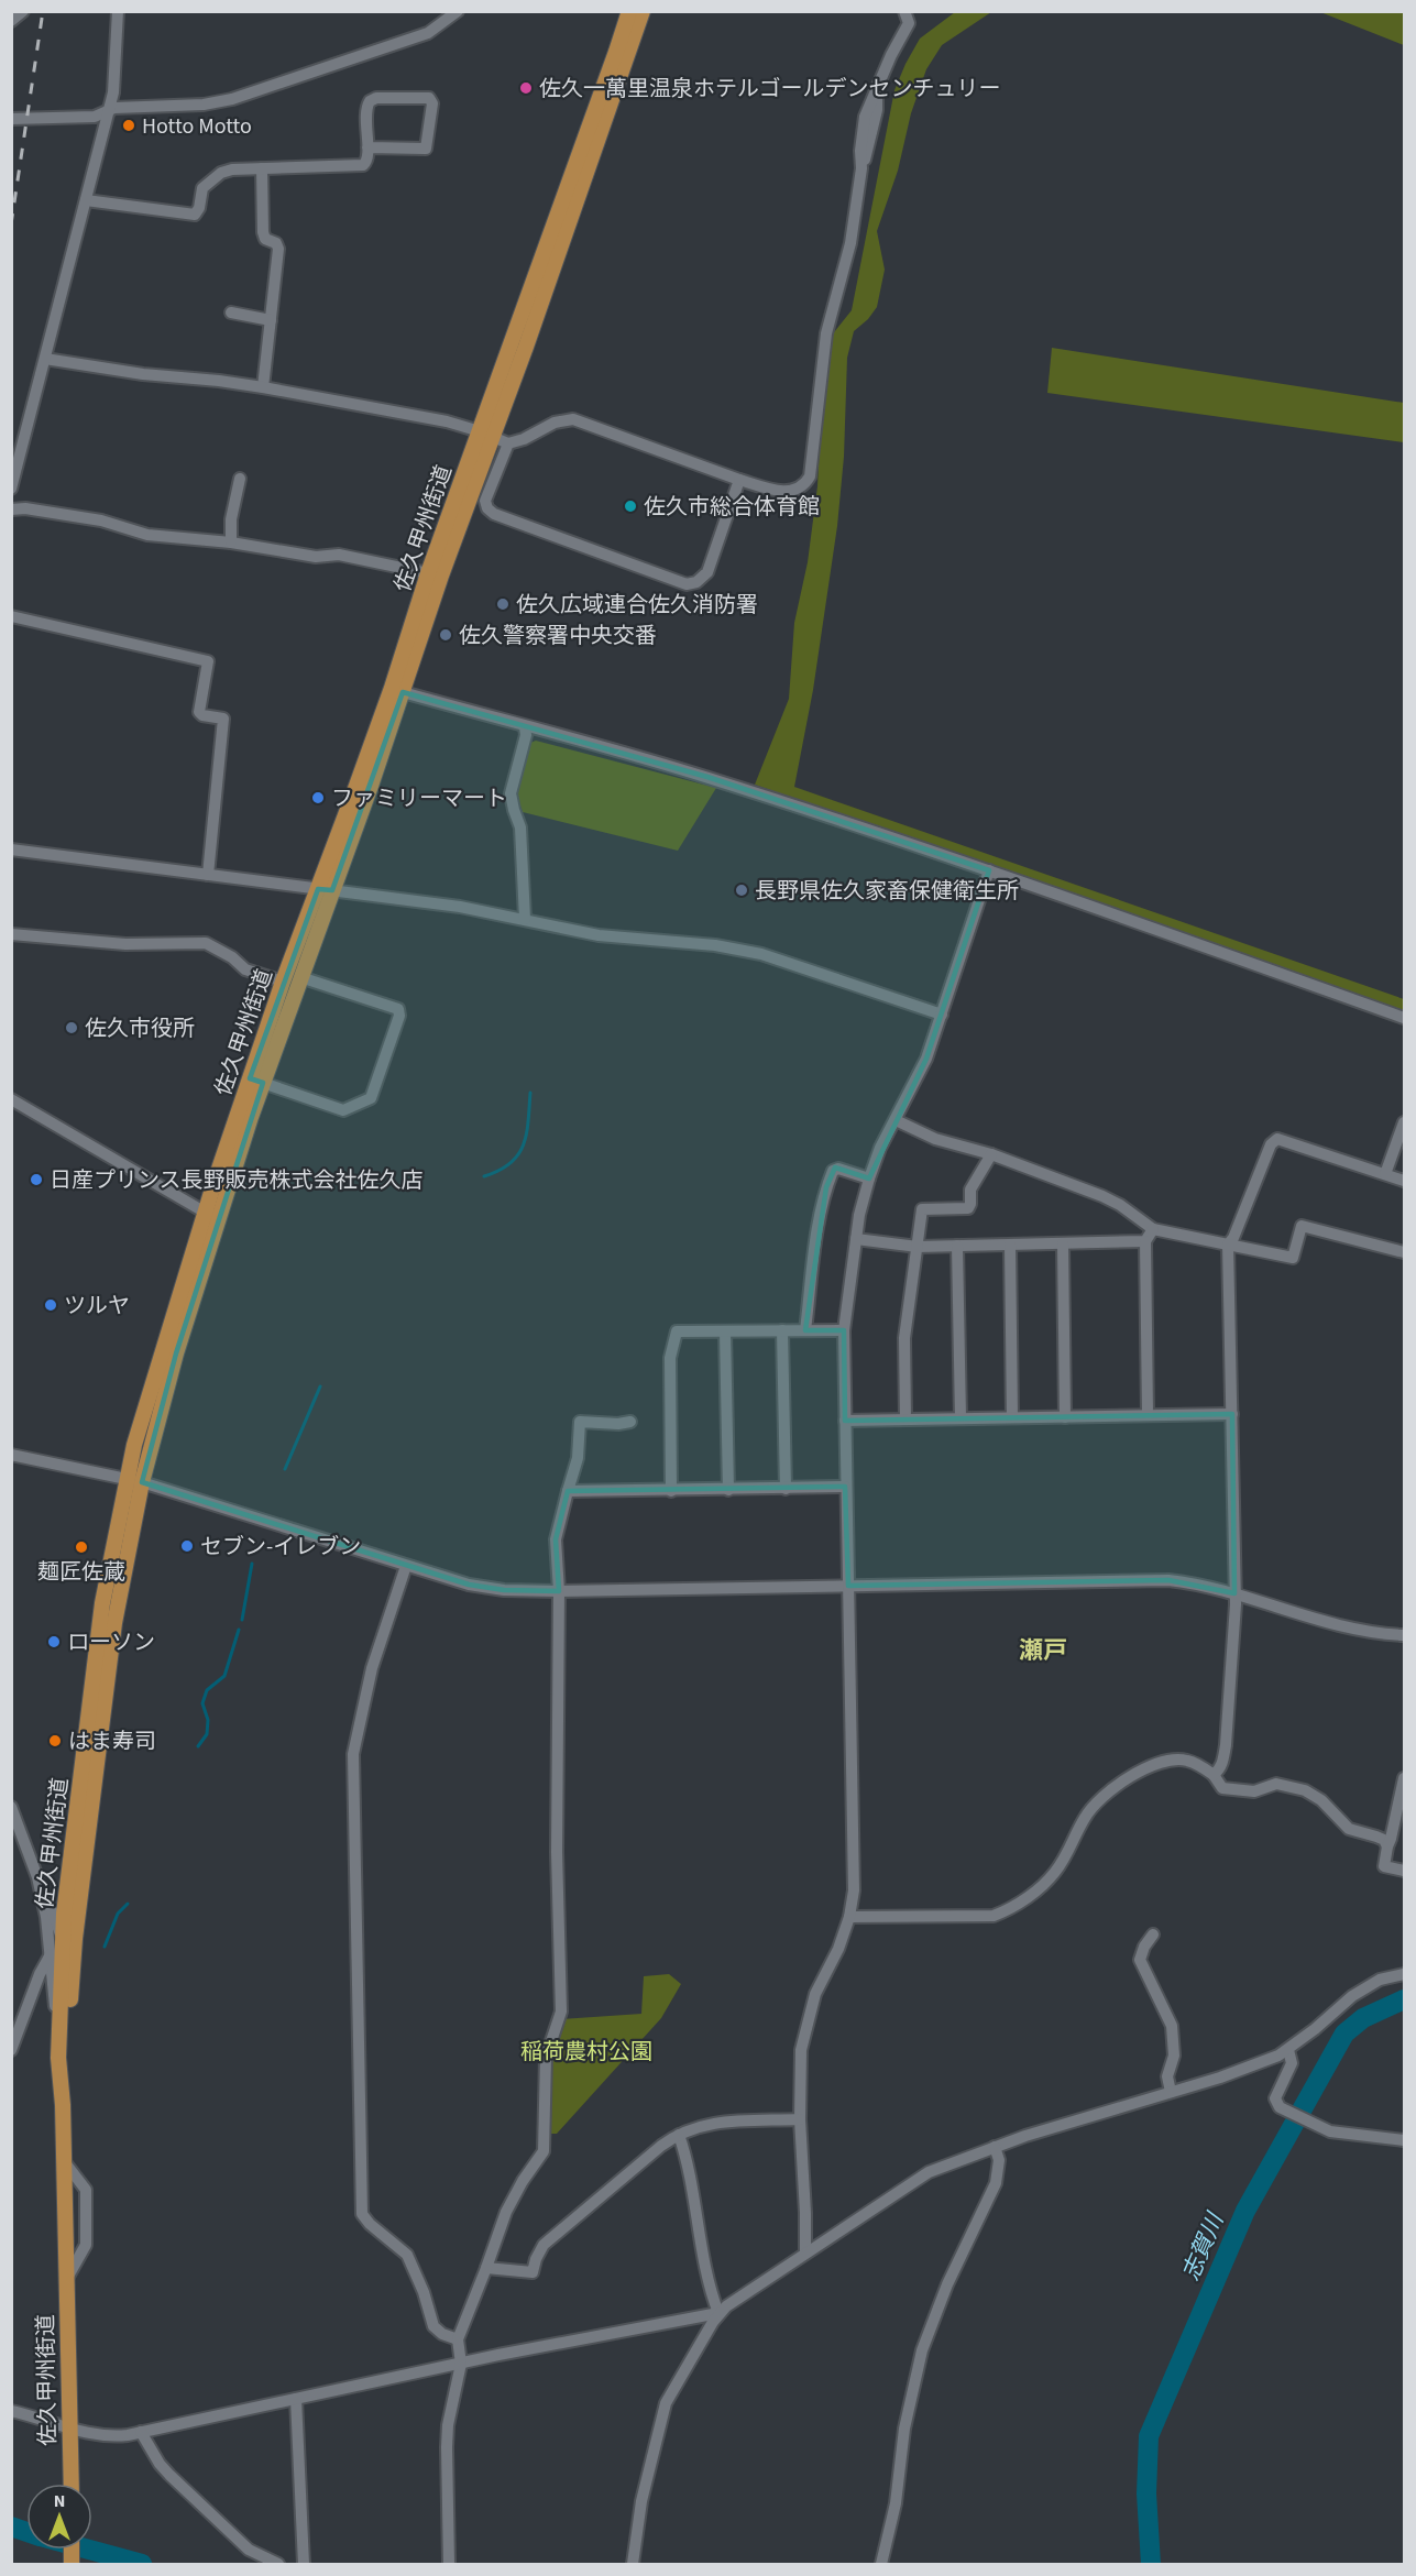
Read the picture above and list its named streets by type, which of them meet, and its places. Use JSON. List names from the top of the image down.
{
  "streets": {
    "main road": ["佐久甲州街道"]
  },
  "districts": ["瀬戸"],
  "water": ["志賀川"],
  "parks": ["稲荷農村公園"],
  "places": [
    "佐久一萬里温泉ホテルゴールデンセンチュリー",
    "Hotto Motto",
    "佐久市総合体育館",
    "佐久広域連合佐久消防署",
    "佐久警察署中央交番",
    "ファミリーマート",
    "長野県佐久家畜保健衛生所",
    "佐久市役所",
    "日産プリンス長野販売株式会社佐久店",
    "ツルヤ",
    "セブン-イレブン",
    "麺匠佐蔵",
    "ローソン",
    "はま寿司"
  ],
  "north": "top"
}
